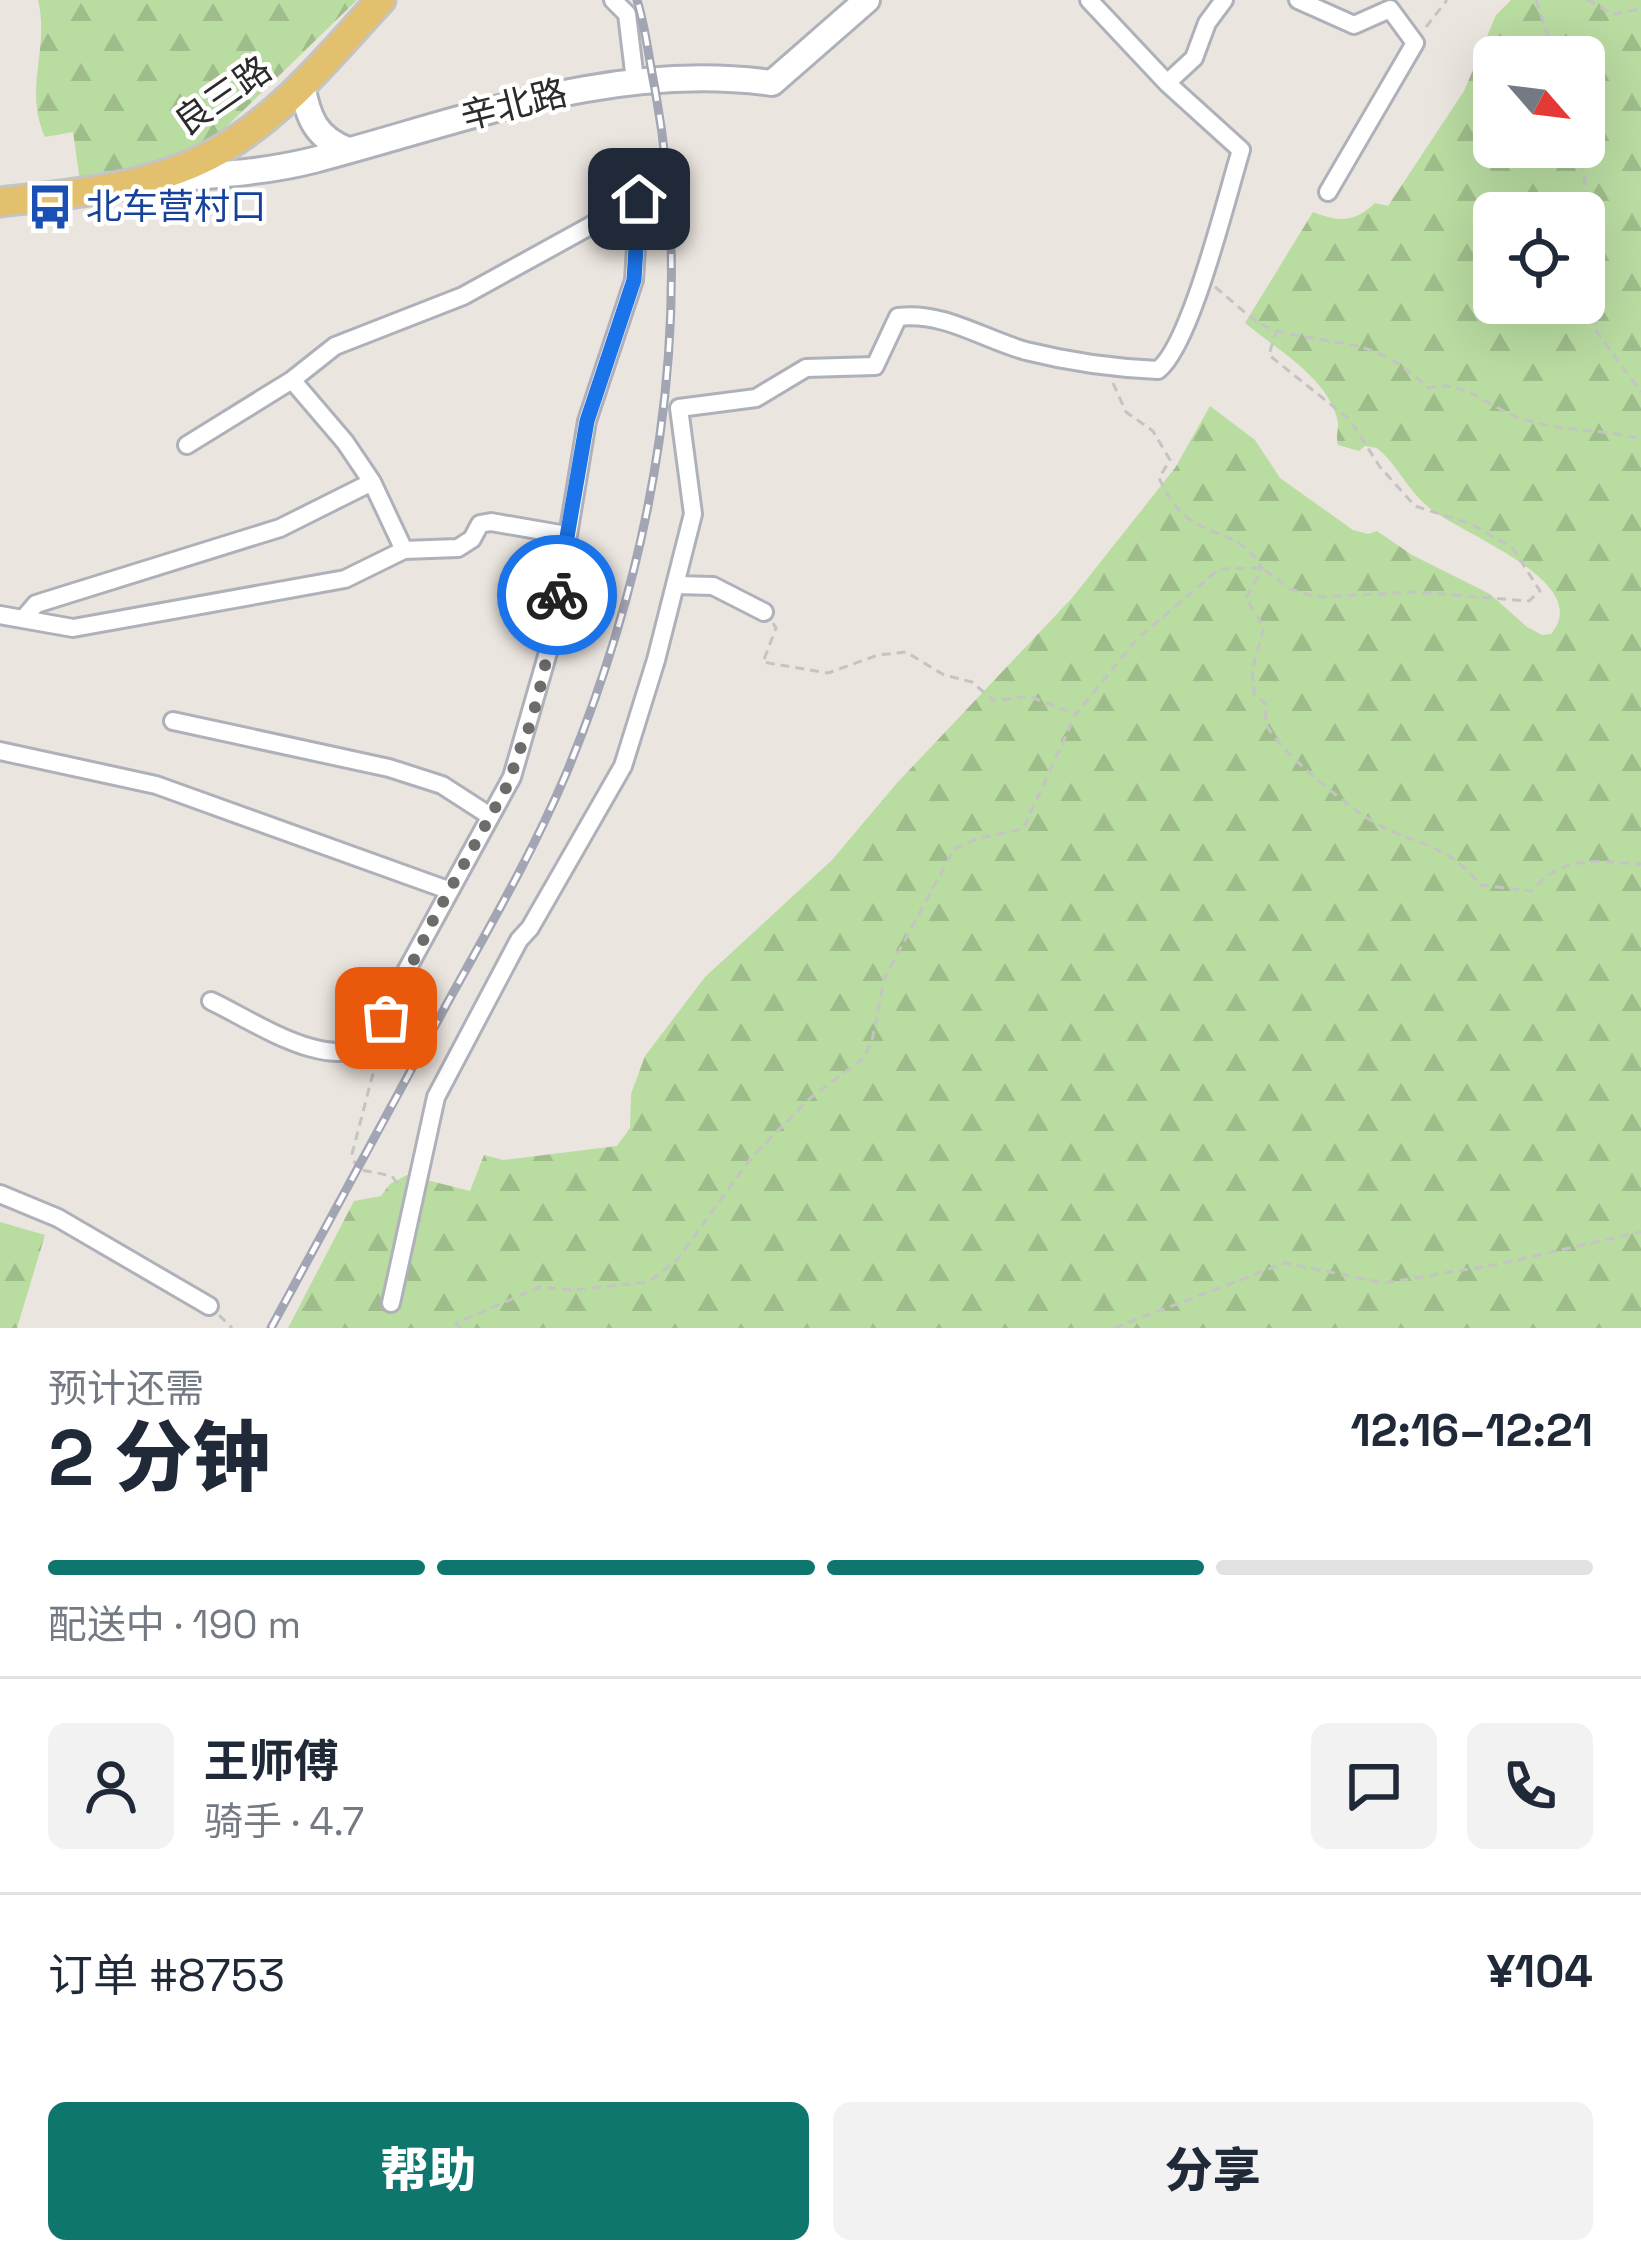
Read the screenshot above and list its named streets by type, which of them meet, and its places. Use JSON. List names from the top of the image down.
{
  "streets": {
    "main road": ["良三路"],
    "street": ["辛北路"]
  },
  "crossings": [
    ["良三路", "辛北路"]
  ],
  "places": {
    "bus stop": ["北车营村口"]
  },
  "north": "bottom right",
  "page": {
    "heading": ["2 分钟", "预计还需", "12:16–12:21"],
    "panel": [
      "王师傅",
      "骑手 · 4.7",
      "订单 #8753",
      "¥104"
    ],
    "bar": "配送中 · 190 m",
    "buttons": ["帮助", "分享"]
  }
}
